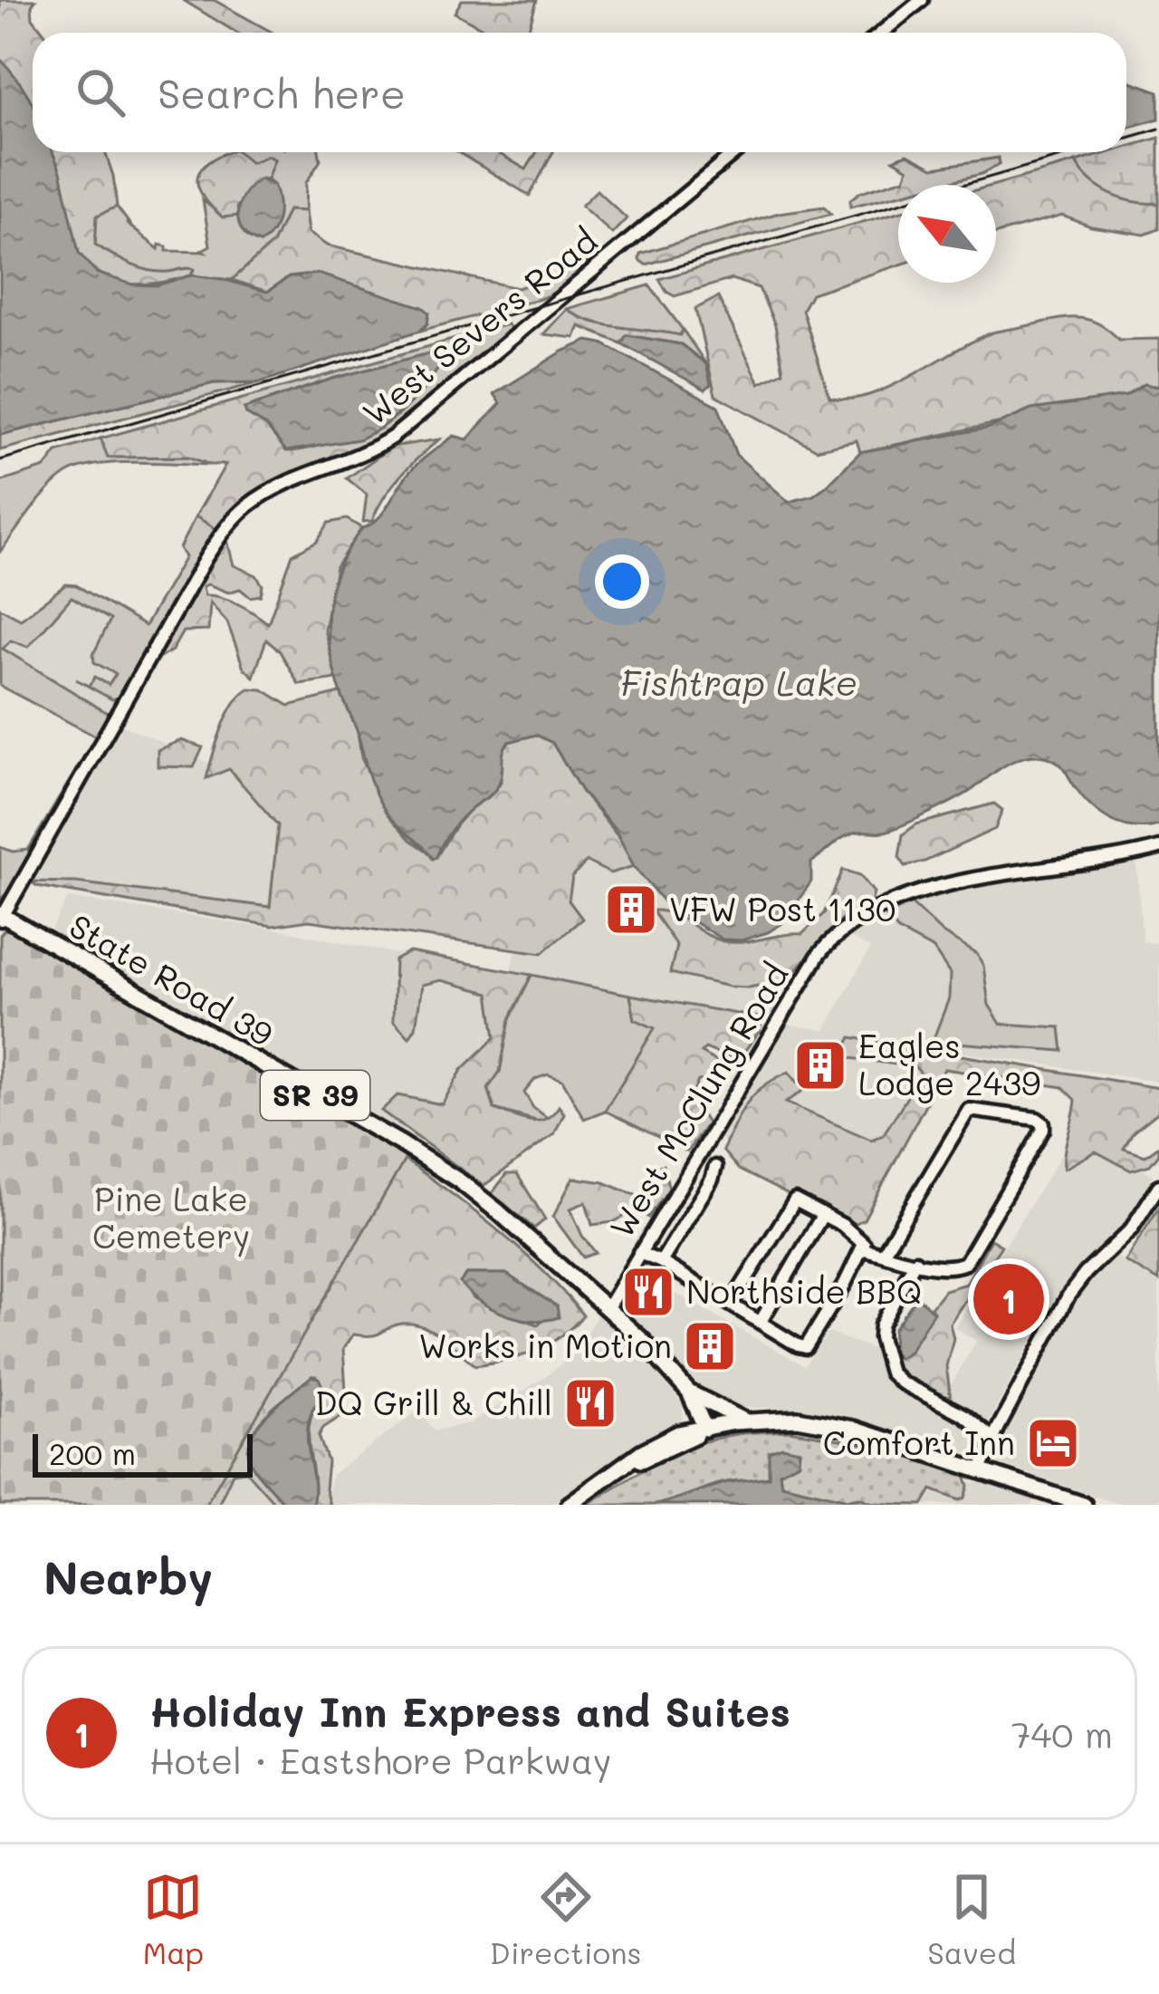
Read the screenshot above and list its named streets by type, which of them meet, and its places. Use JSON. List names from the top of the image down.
{
  "streets": {
    "main road": ["State Road 39", "SR 39"],
    "street": ["West Severs Road", "West McClung Road"]
  },
  "crossings": [
    ["West Severs Road", "State Road 39"],
    ["State Road 39", "West McClung Road"]
  ],
  "water": ["Fishtrap Lake"],
  "parks": ["Pine Lake Cemetery"],
  "places": {
    "building": ["VFW Post 1130", "Eagles Lodge 2439", "Works in Motion"],
    "restaurant": ["Northside BBQ", "DQ Grill & Chill"],
    "hotel": ["Comfort Inn"]
  },
  "scale_bar": "200 m",
  "north": "top left",
  "page": {
    "search": "Search here",
    "pins": "1",
    "scale": "200 m",
    "heading": "Nearby",
    "list": [
      {
        "mark": "1",
        "name": "Holiday Inn Express and Suites",
        "note": "Hotel · Eastshore Parkway",
        "value": "740 m"
      }
    ],
    "nav": ["Map", "Directions", "Saved"]
  }
}
